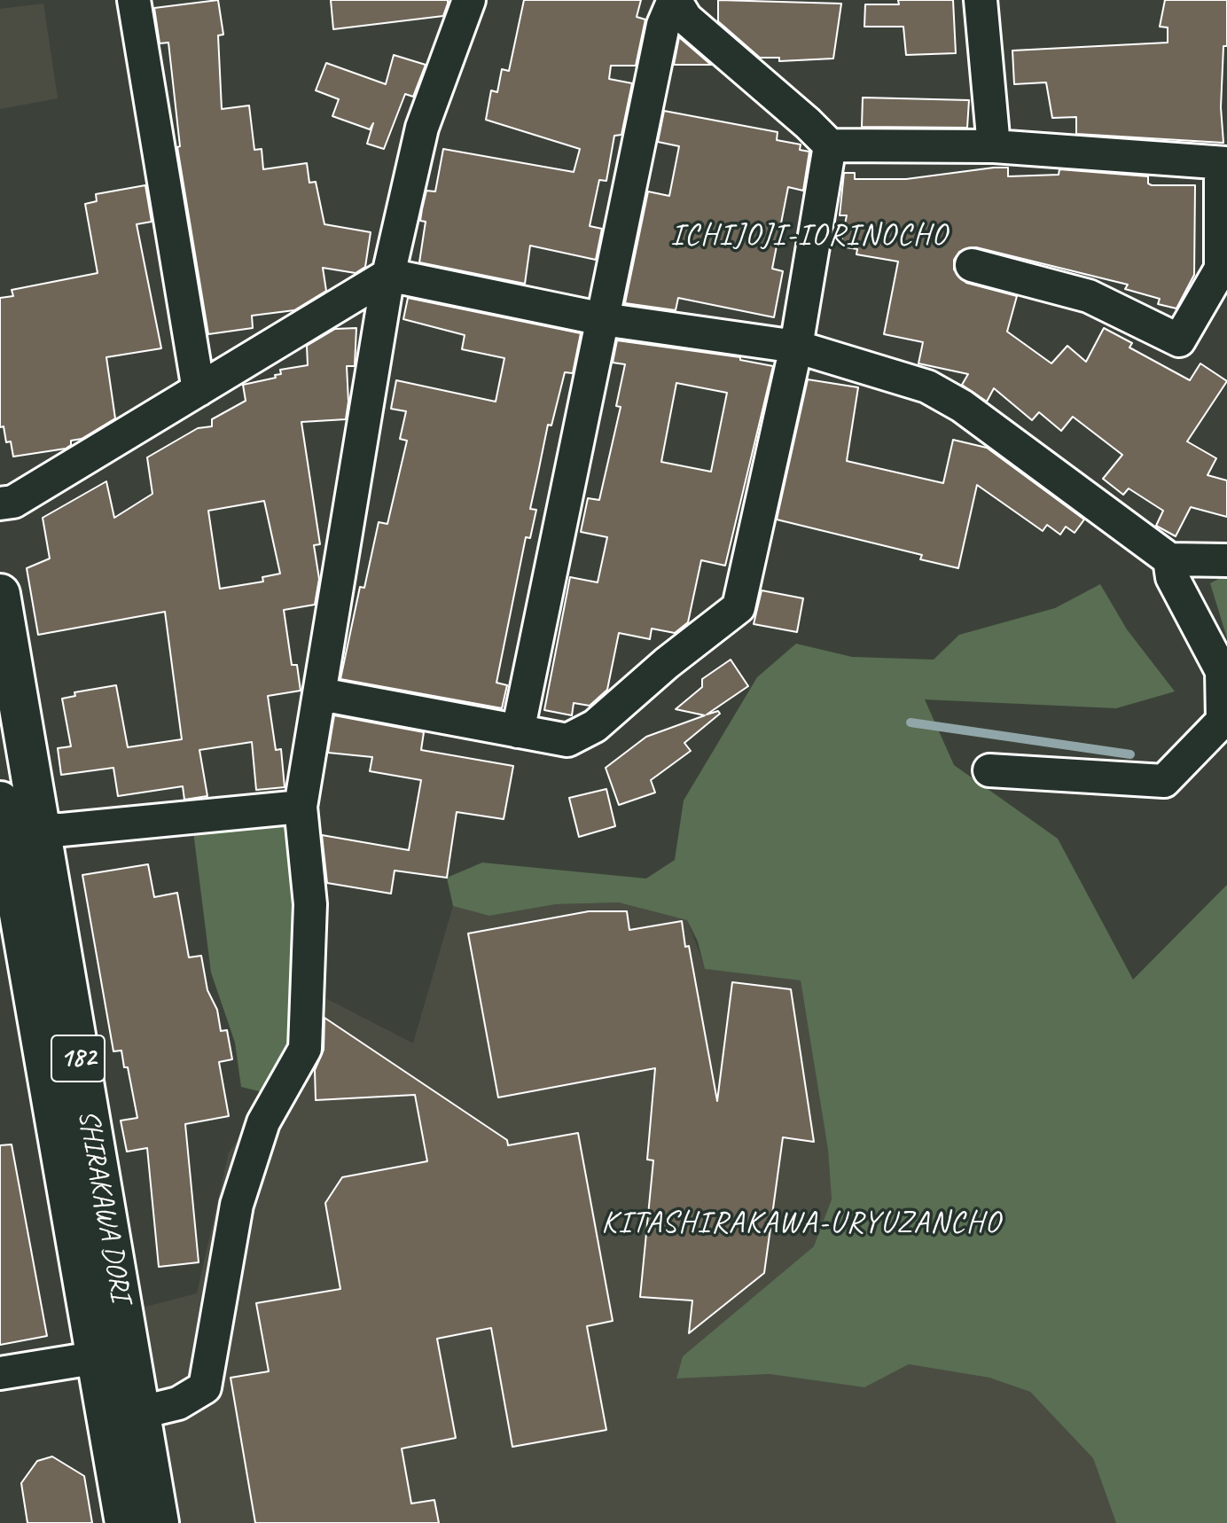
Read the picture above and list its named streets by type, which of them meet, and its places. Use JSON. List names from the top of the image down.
{
  "streets": {
    "main road": ["182", "SHIRAKAWA DORI"]
  },
  "crossings": [
    ["182", "SHIRAKAWA DORI"]
  ],
  "districts": ["ICHIJOJI-IORINOCHO", "KITASHIRAKAWA-URYUZANCHO"]
}
